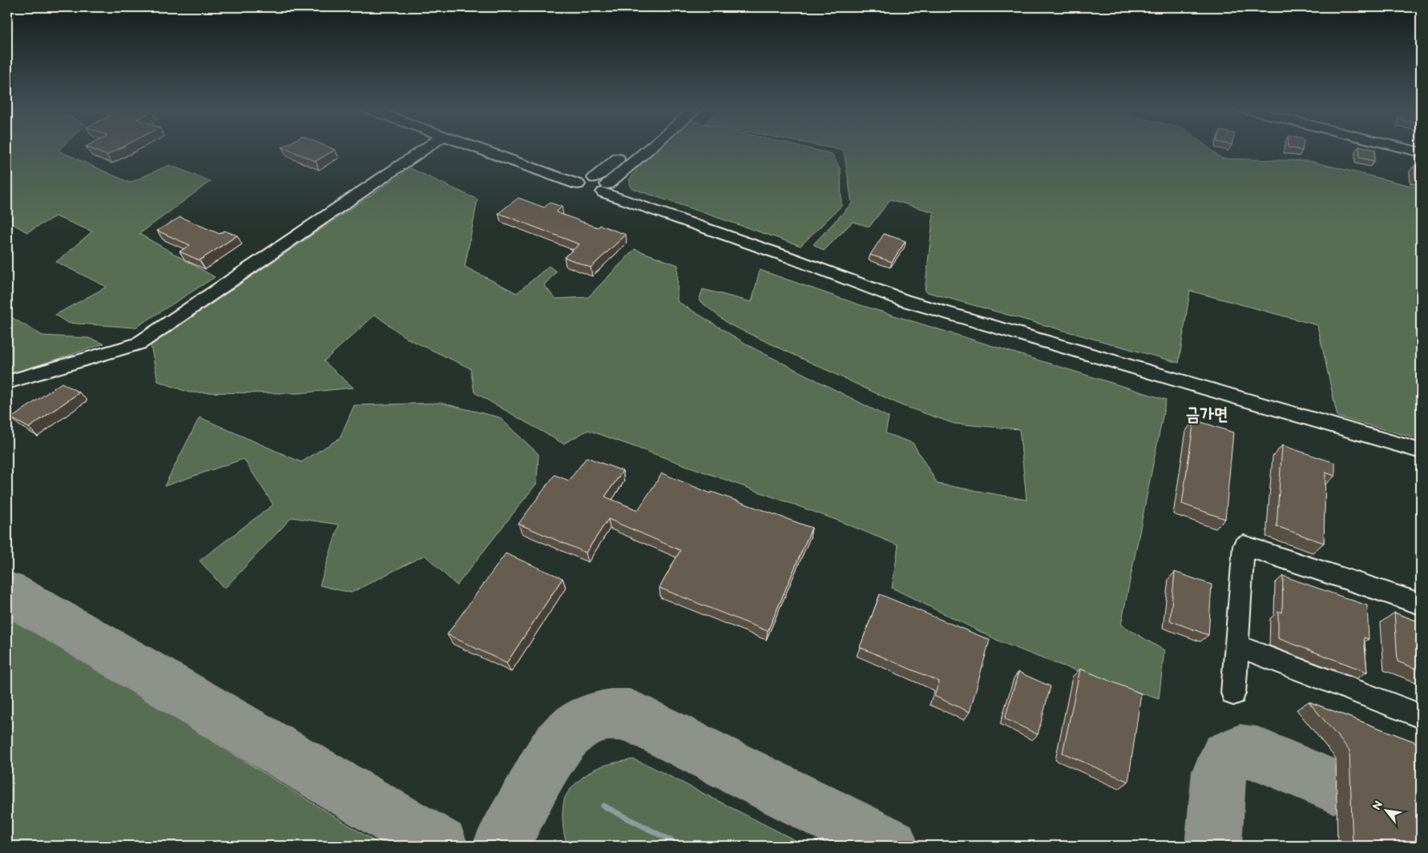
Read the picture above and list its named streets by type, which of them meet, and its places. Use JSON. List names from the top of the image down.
{
  "districts": ["금가면"],
  "north": "top left"
}
